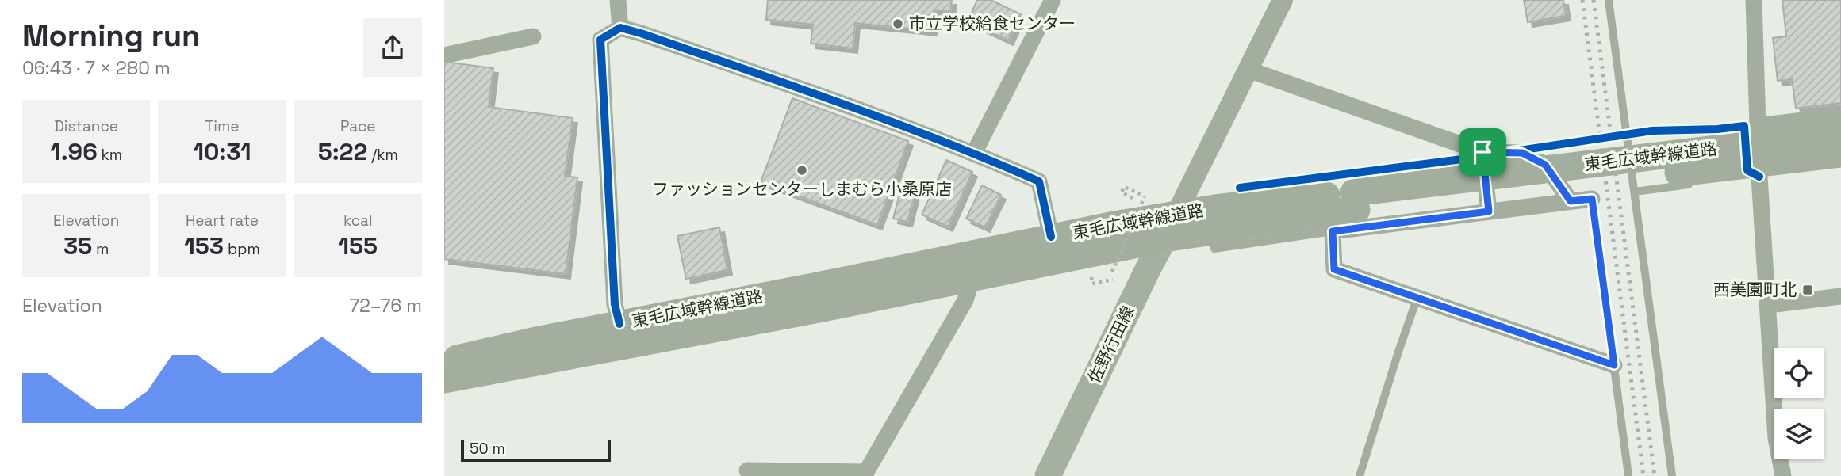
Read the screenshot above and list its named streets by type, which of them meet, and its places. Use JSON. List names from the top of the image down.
{
  "streets": {
    "highway": ["東毛広域幹線道路"],
    "main road": ["佐野行田線"]
  },
  "crossings": [
    ["東毛広域幹線道路", "佐野行田線"]
  ],
  "places": {
    "other": ["市立学校給食センター", "ファッションセンターしまむら小桑原店"],
    "transit": ["西美園町北"]
  },
  "scale_bar": "50 m",
  "page": {
    "heading": ["Morning run", "06:43 · 7 × 280 m"],
    "stats": [
      ["Distance", "1.96 km"],
      ["Time", "10:31"],
      ["Pace", "5:22 /km"],
      ["Elevation", "35 m"],
      ["Heart rate", "153 bpm"],
      ["kcal", "155"]
    ],
    "chart": ["Elevation", "72–76 m"],
    "scale": "50 m"
  }
}
